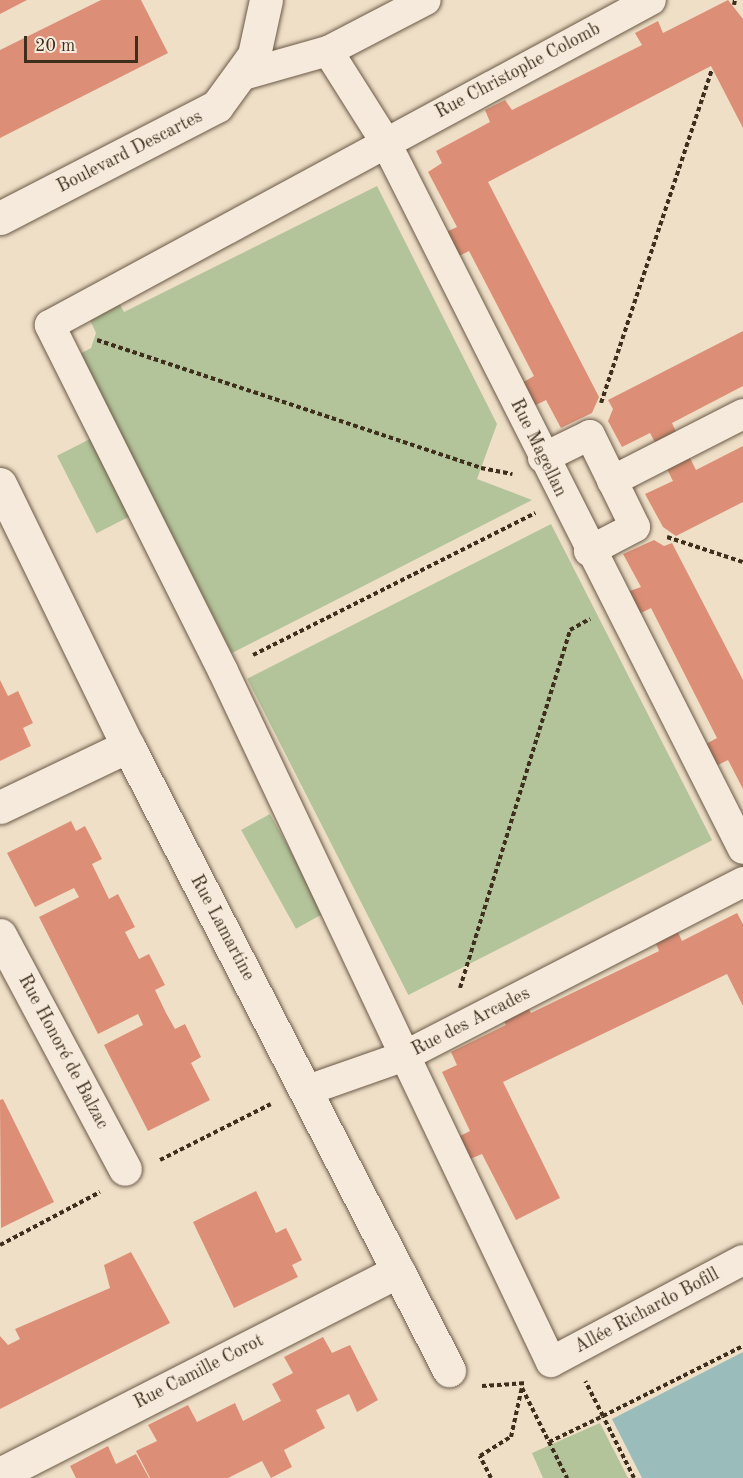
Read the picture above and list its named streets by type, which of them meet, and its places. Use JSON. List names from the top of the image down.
{
  "streets": {
    "street": [
      "Rue Christophe Colomb",
      "Boulevard Descartes",
      "Rue Magellan",
      "Rue Lamartine",
      "Rue des Arcades",
      "Rue Honoré de Balzac",
      "Allée Richardo Bofill",
      "Rue Camille Corot"
    ]
  },
  "crossings": [
    ["Rue Christophe Colomb", "Rue Magellan"],
    ["Rue Lamartine", "Rue Camille Corot"],
    ["Rue des Arcades", "Allée Richardo Bofill"]
  ],
  "scale_bar": "20 m"
}
